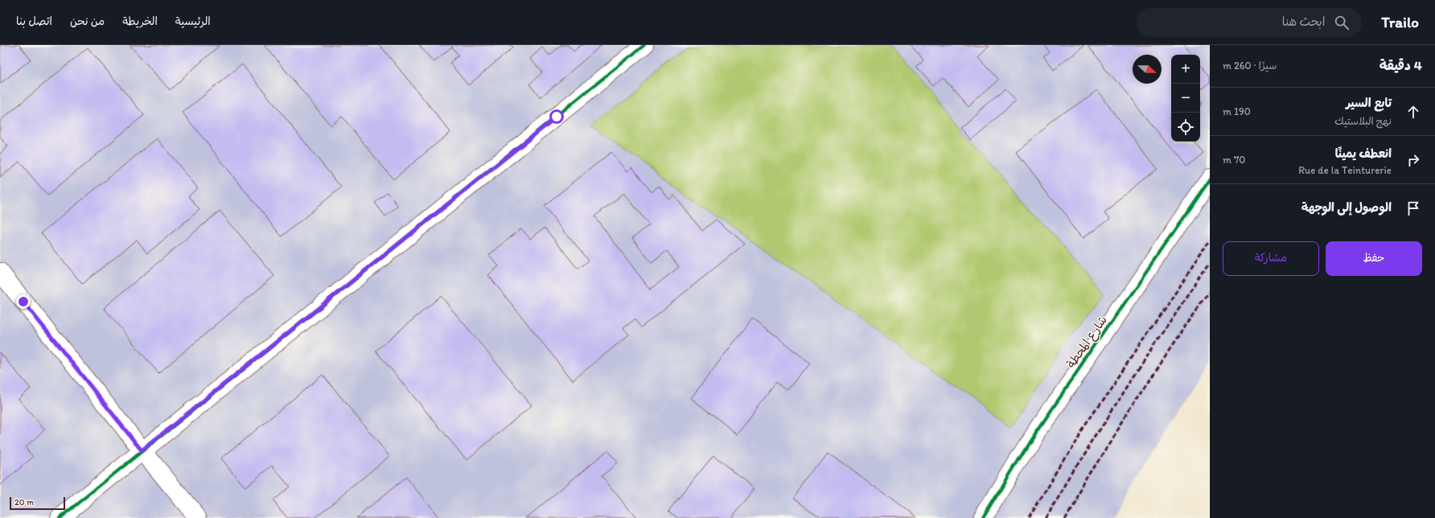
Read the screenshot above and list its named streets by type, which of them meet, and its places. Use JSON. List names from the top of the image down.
{
  "streets": {
    "street": ["شارع المحطة"]
  },
  "scale_bar": "20 m",
  "north": "right",
  "page": {
    "header": "Trailo",
    "search": "ابحث هنا",
    "nav": [
      "الرئيسية",
      "الخريطة",
      "من نحن",
      "اتصل بنا"
    ],
    "heading": ["4 دقيقة", "سيرًا · 260 m"],
    "map_buttons": ["+", "−"],
    "list": [
      ["تابع السير", "نهج البلاستيك", "190 m"],
      ["انعطف يمينًا", "Rue de la Teinturerie", "70 m"],
      "الوصول إلى الوجهة"
    ],
    "buttons": ["حفظ", "مشاركة"],
    "scale": "20 m"
  }
}
